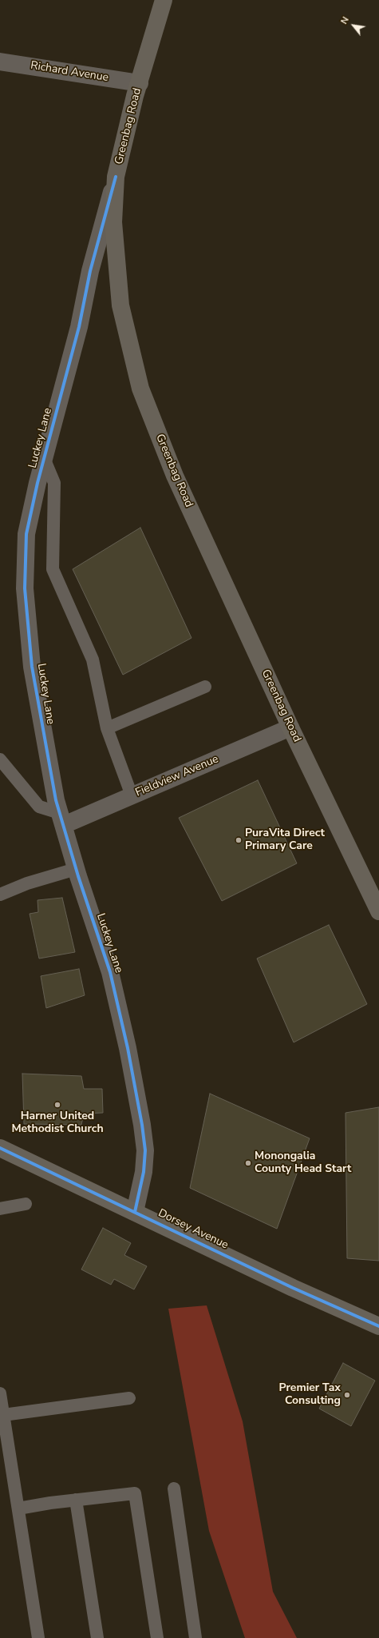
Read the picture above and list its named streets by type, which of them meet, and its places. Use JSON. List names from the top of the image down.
{
  "streets": {
    "main road": ["Greenbag Road", "Dorsey Avenue"],
    "street": ["Richard Avenue", "Luckey Lane", "Fieldview Avenue"]
  },
  "crossings": [
    ["Richard Avenue", "Greenbag Road"],
    ["Greenbag Road", "Luckey Lane"],
    ["Greenbag Road", "Fieldview Avenue"],
    ["Luckey Lane", "Fieldview Avenue"],
    ["Luckey Lane", "Dorsey Avenue"]
  ],
  "places": [
    "PuraVita Direct Primary Care",
    "Harner United Methodist Church",
    "Monongalia County Head Start",
    "Premier Tax Consulting"
  ],
  "north": "top left"
}
